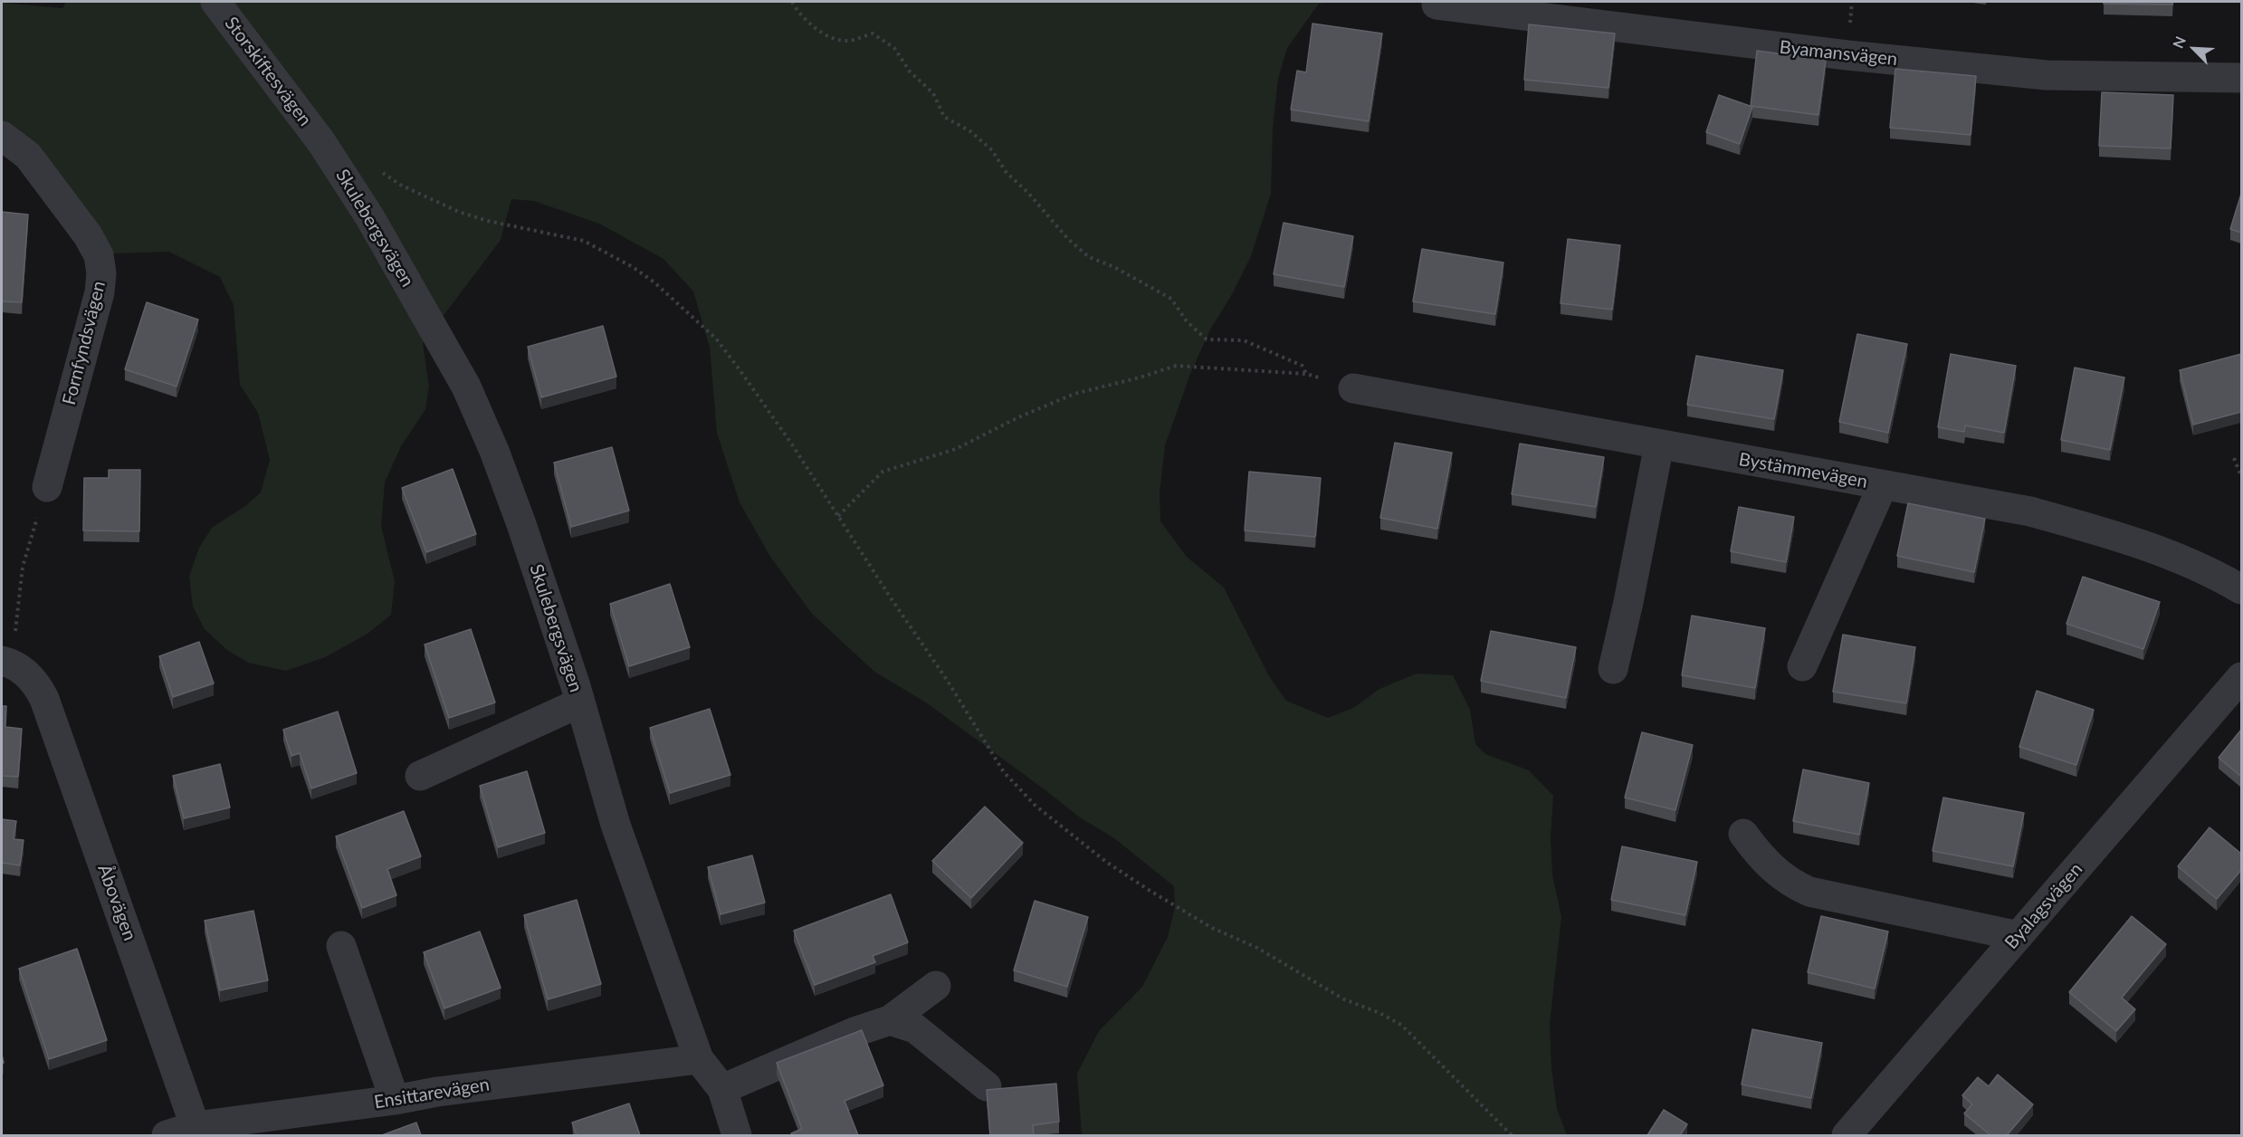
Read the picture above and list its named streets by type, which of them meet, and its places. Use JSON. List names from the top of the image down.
{
  "streets": {
    "street": [
      "Byamansvägen",
      "Storskiftesvägen",
      "Skulebergsvägen",
      "Fornfyndsvägen",
      "Bystämmevägen",
      "Åbovägen",
      "Byalagsvägen",
      "Ensittarevägen"
    ]
  },
  "crossings": [
    ["Storskiftesvägen", "Skulebergsvägen"],
    ["Skulebergsvägen", "Ensittarevägen"],
    ["Åbovägen", "Ensittarevägen"]
  ],
  "north": "top left"
}
